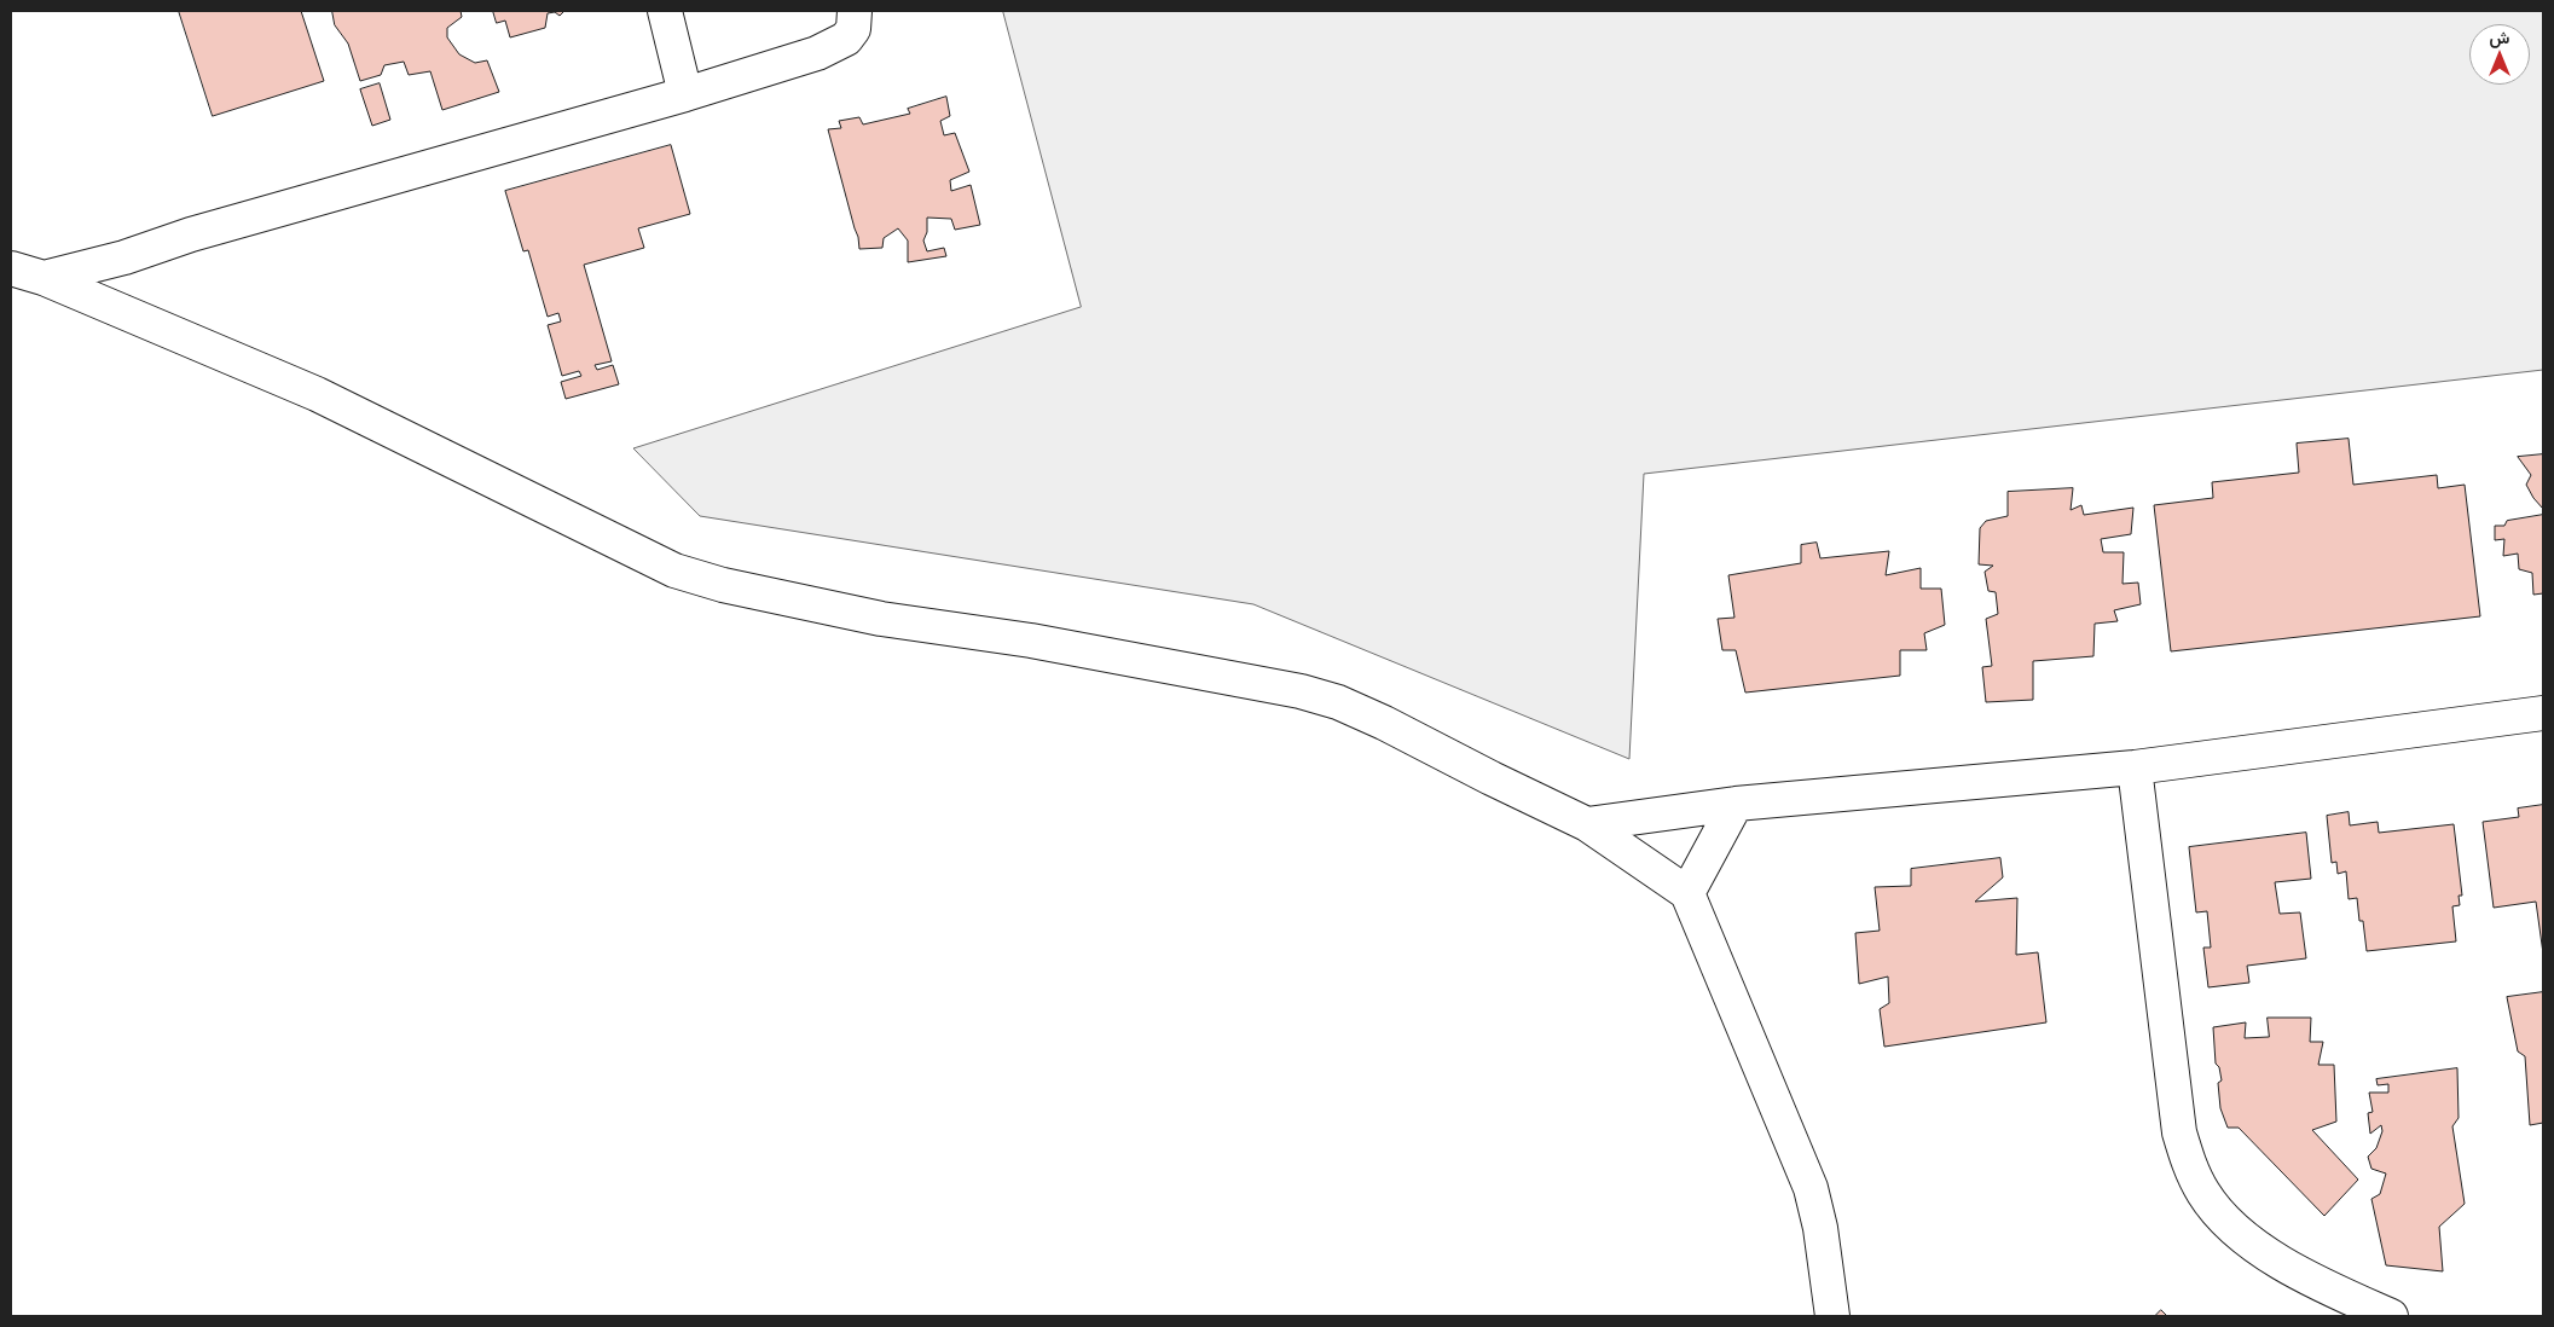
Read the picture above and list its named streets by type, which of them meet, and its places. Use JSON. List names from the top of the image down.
{
  "north": "top"
}
